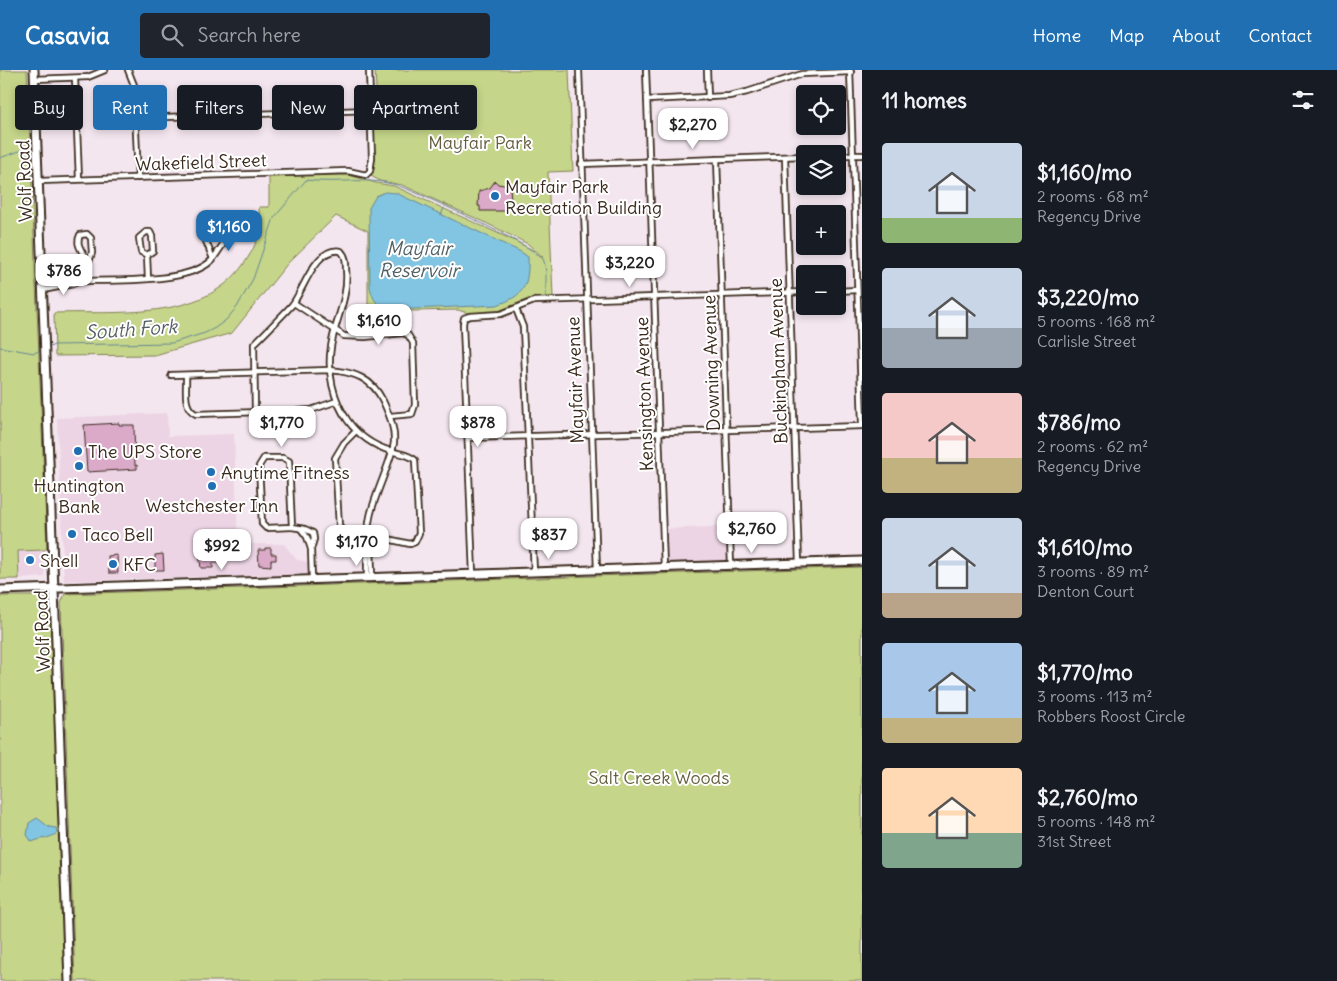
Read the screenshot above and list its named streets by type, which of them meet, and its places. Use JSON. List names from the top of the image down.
{
  "streets": {
    "main road": ["Wolf Road"],
    "street": [
      "Wakefield Street",
      "Buckingham Avenue",
      "Downing Avenue",
      "Mayfair Avenue",
      "Kensington Avenue"
    ]
  },
  "crossings": [
    ["Wakefield Street", "Wolf Road"]
  ],
  "water": ["Mayfair Reservoir", "South Fork"],
  "parks": ["Mayfair Park", "Salt Creek Woods"],
  "places": [
    "Mayfair Park Recreation Building",
    "The UPS Store",
    "Huntington Bank",
    "Anytime Fitness",
    "Westchester Inn",
    "Taco Bell",
    "Shell",
    "KFC"
  ],
  "page": {
    "header": "Casavia",
    "search": "Search here",
    "nav": [
      "Home",
      "Map",
      "About",
      "Contact"
    ],
    "heading": "11 homes",
    "map_buttons": ["+", "−"],
    "chip": [
      "Buy",
      "Rent",
      "Filters",
      "New",
      "Apartment"
    ],
    "price": [
      "$2,270",
      "$1,160",
      "$3,220",
      "$786",
      "$1,610",
      "$1,770",
      "$878",
      "$2,760",
      "$837",
      "$1,170",
      "$992"
    ],
    "list": [
      {
        "name": "$1,160/mo",
        "note": "2 rooms · 68 m² · Regency Drive"
      },
      {
        "name": "$3,220/mo",
        "note": "5 rooms · 168 m² · Carlisle Street"
      },
      {
        "name": "$786/mo",
        "note": "2 rooms · 62 m² · Regency Drive"
      },
      {
        "name": "$1,610/mo",
        "note": "3 rooms · 89 m² · Denton Court"
      },
      {
        "name": "$1,770/mo",
        "note": "3 rooms · 113 m² · Robbers Roost Circle"
      },
      {
        "name": "$2,760/mo",
        "note": "5 rooms · 148 m² · 31st Street"
      }
    ]
  }
}
